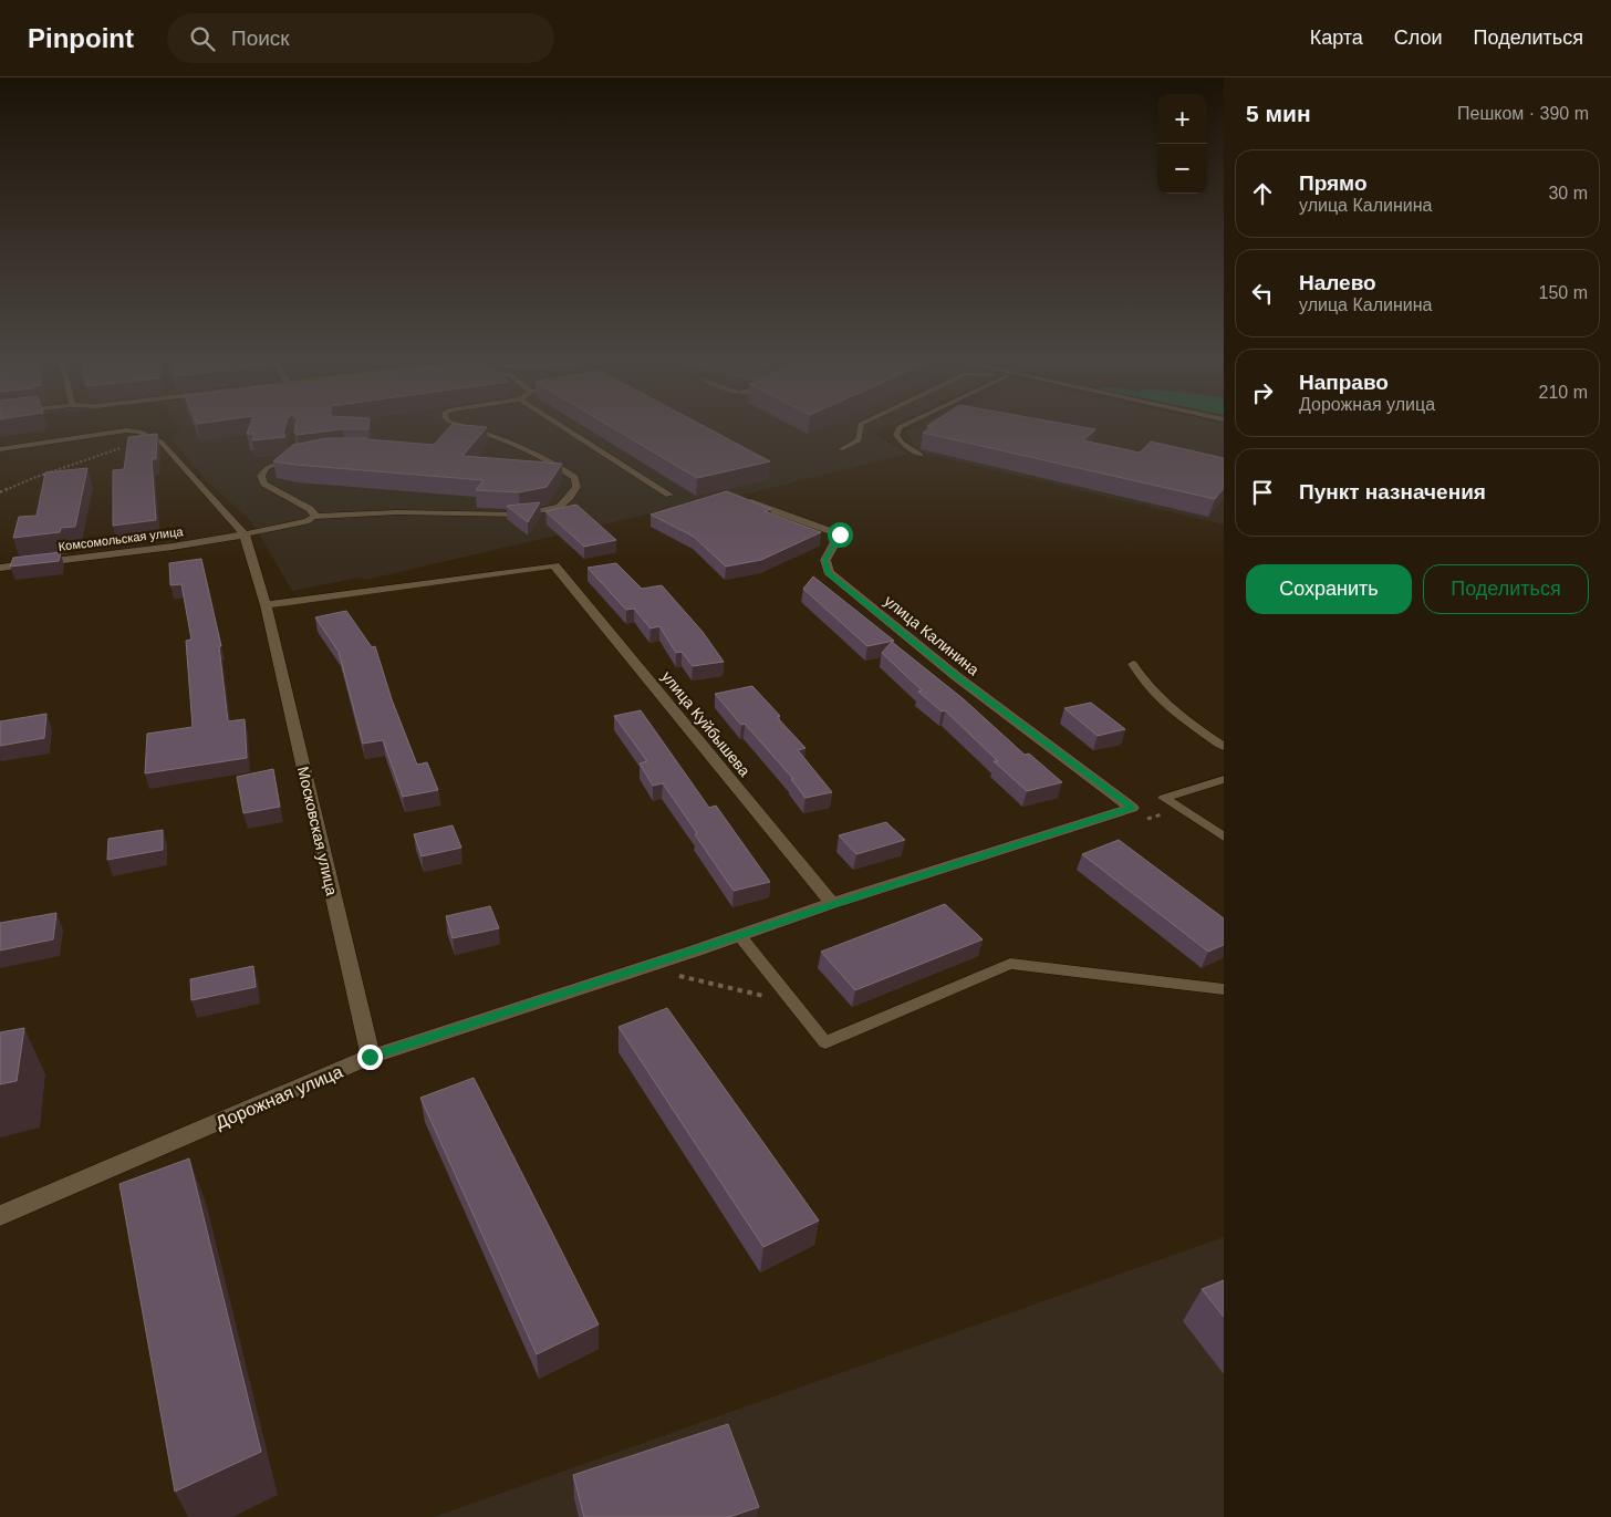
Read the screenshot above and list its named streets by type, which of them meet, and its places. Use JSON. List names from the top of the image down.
{
  "streets": {
    "street": [
      "Комсомольская улица",
      "улица Калинина",
      "улица Куйбышева",
      "Московская улица",
      "Дорожная улица"
    ]
  },
  "crossings": [
    ["Комсомольская улица", "Московская улица"],
    ["улица Калинина", "Дорожная улица"],
    ["улица Куйбышева", "Московская улица"],
    ["улица Куйбышева", "Дорожная улица"],
    ["Московская улица", "Дорожная улица"]
  ],
  "page": {
    "header": "Pinpoint",
    "search": "Поиск",
    "nav": ["Карта", "Слои", "Поделиться"],
    "heading": ["5 мин", "Пешком · 390 m"],
    "map_buttons": ["+", "−"],
    "list": [
      ["Прямо", "улица Калинина", "30 m"],
      ["Налево", "улица Калинина", "150 m"],
      ["Направо", "Дорожная улица", "210 m"],
      "Пункт назначения"
    ],
    "buttons": ["Сохранить", "Поделиться"]
  }
}
